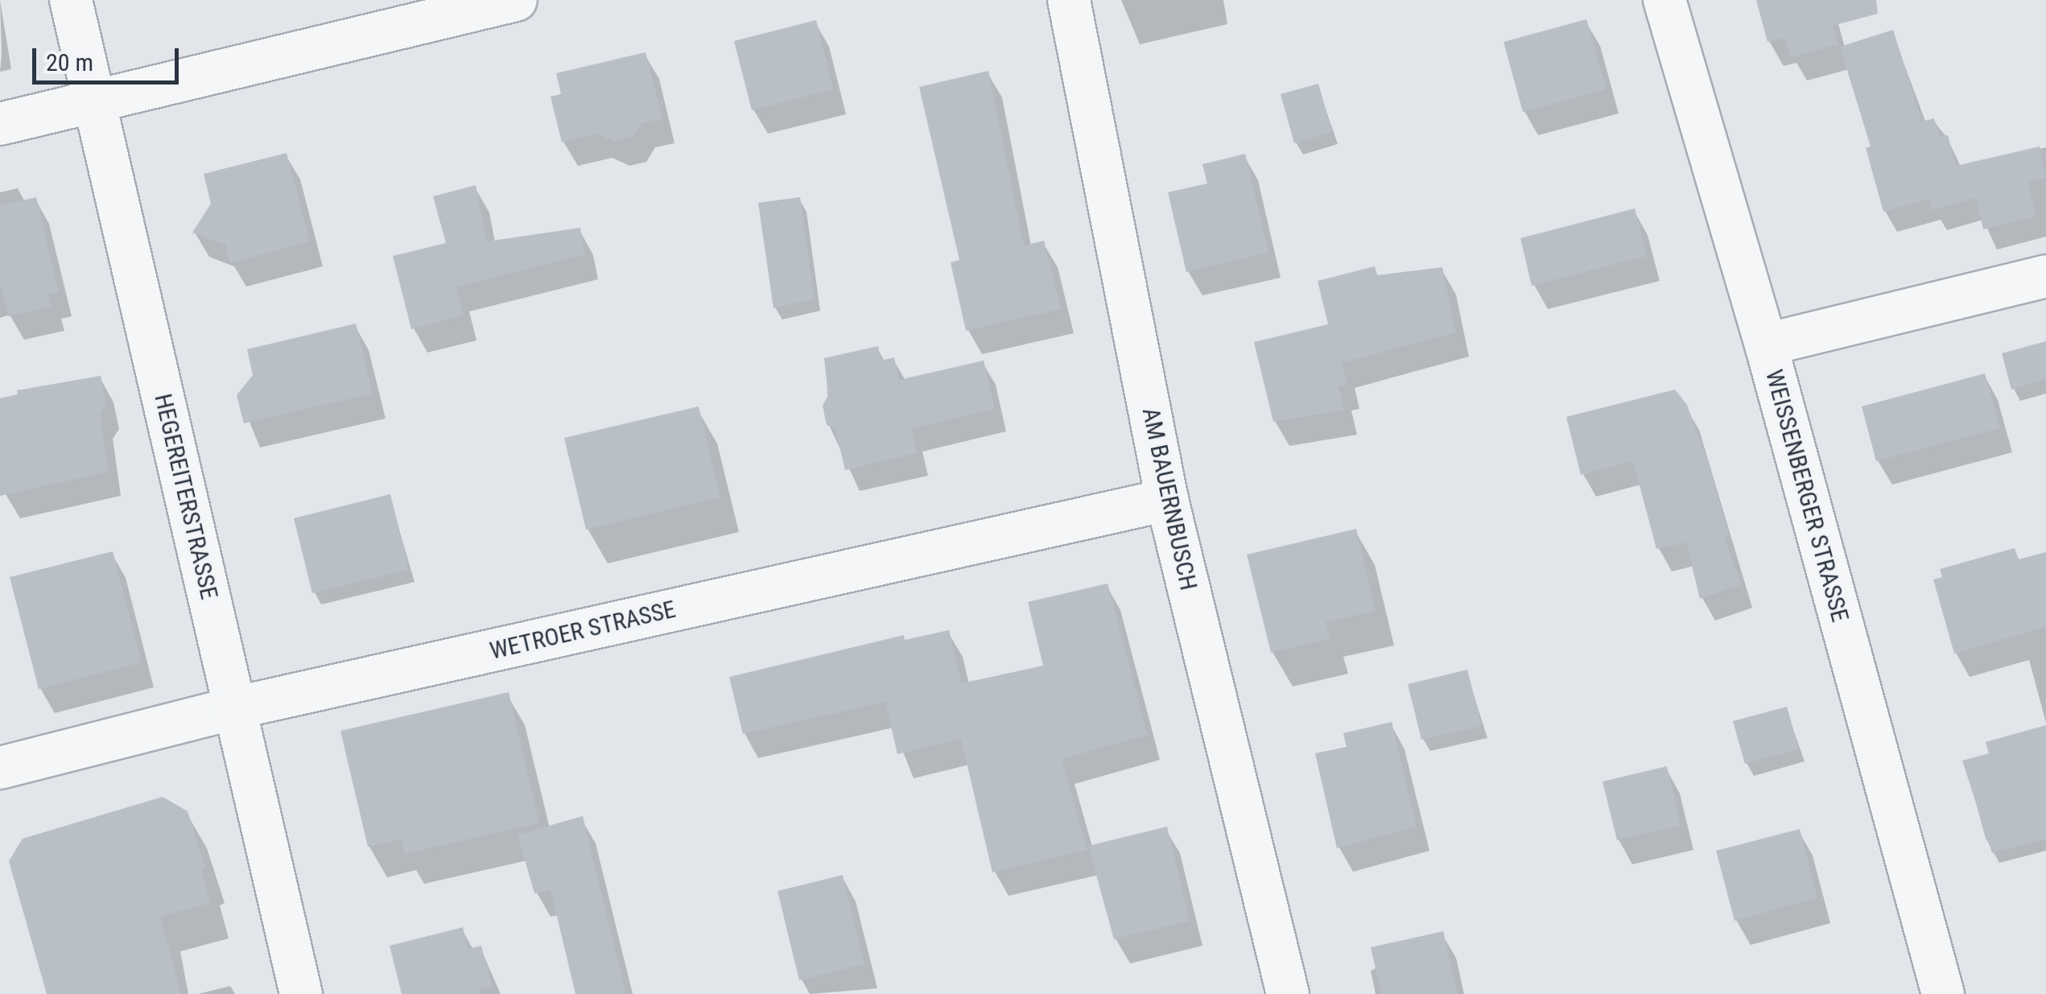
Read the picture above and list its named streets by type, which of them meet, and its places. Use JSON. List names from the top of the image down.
{
  "streets": {
    "street": [
      "WEISSENBERGER STRASSE",
      "HEGEREITERSTRASSE",
      "AM BAUERNBUSCH",
      "WETROER STRASSE"
    ]
  },
  "crossings": [
    ["HEGEREITERSTRASSE", "WETROER STRASSE"],
    ["AM BAUERNBUSCH", "WETROER STRASSE"]
  ],
  "scale_bar": "20 m"
}
